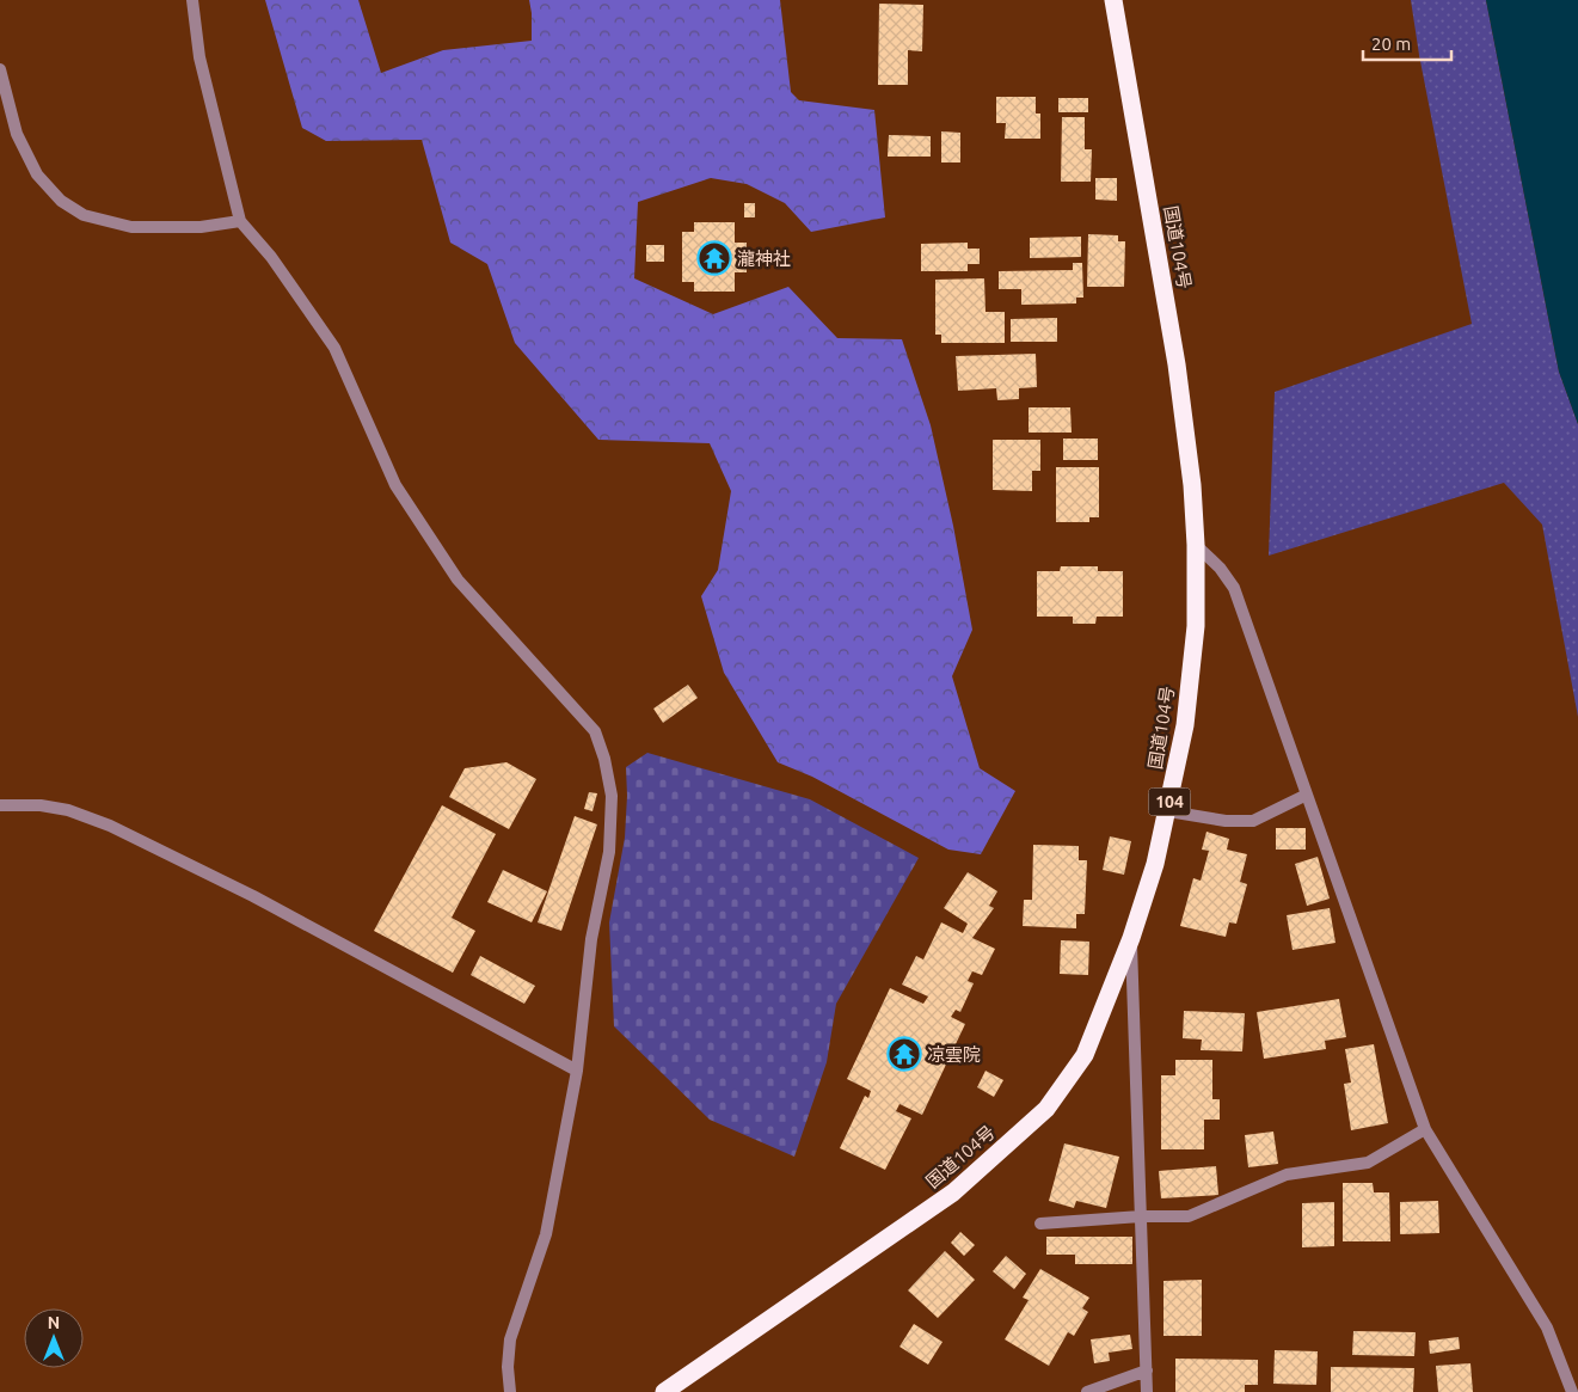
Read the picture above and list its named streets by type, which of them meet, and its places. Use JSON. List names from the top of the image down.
{
  "streets": {
    "highway": ["国道104号", "104"]
  },
  "places": {
    "temple": ["瀧神社", "凉雲院"]
  },
  "scale_bar": "20 m",
  "north": "top"
}
